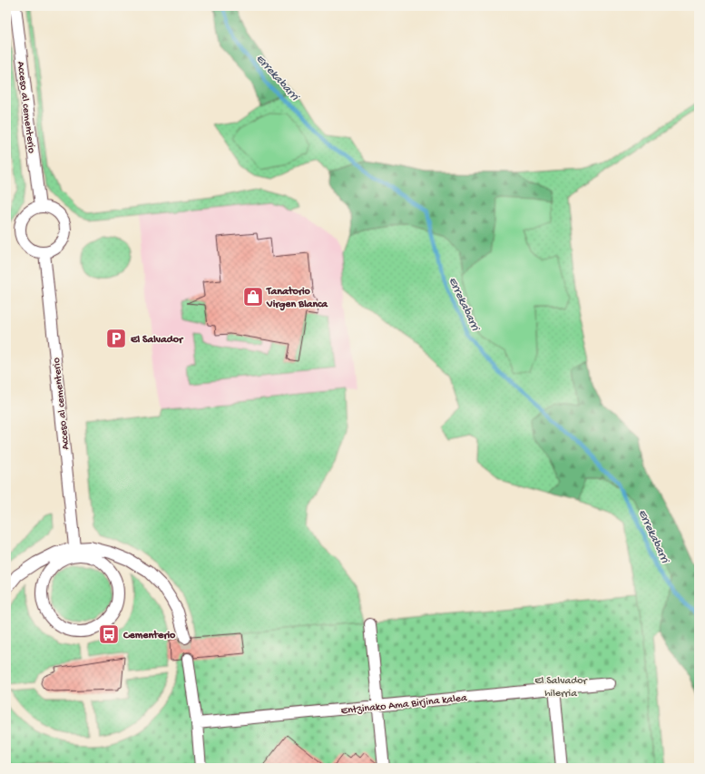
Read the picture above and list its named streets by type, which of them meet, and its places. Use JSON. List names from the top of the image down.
{
  "streets": {
    "street": ["Acceso al cementerio", "Entzinako Ama Birjina kalea"]
  },
  "water": ["Errekabarri"],
  "parks": ["El Salvador hilerria"],
  "places": {
    "shop": ["Tanatorio Virgen Blanca"],
    "parking": ["El Salvador"],
    "bus stop": ["Cementerio"]
  }
}
